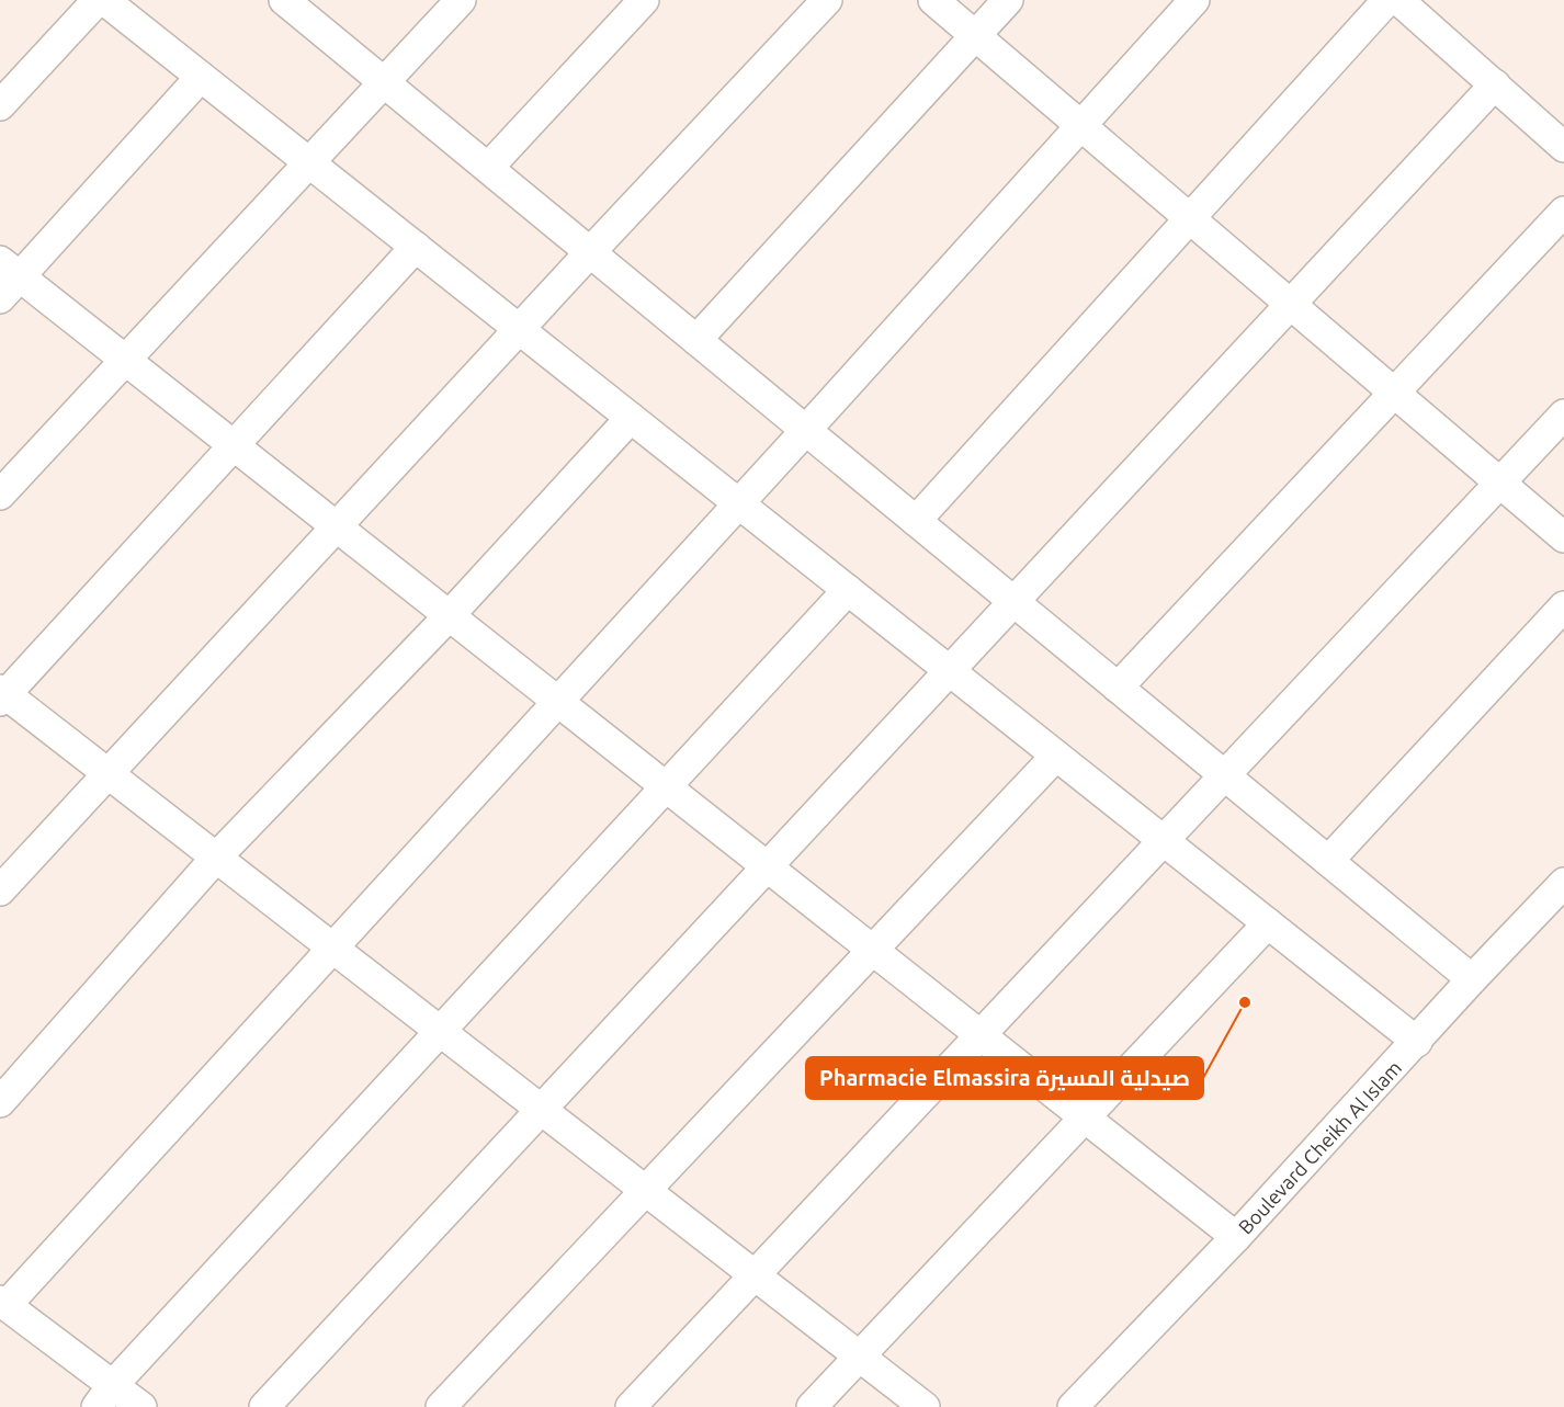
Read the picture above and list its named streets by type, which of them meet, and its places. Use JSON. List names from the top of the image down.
{
  "streets": {
    "street": ["Boulevard Cheikh Al Islam"]
  },
  "places": ["Pharmacie Elmassira صيدلية المسيرة"]
}
